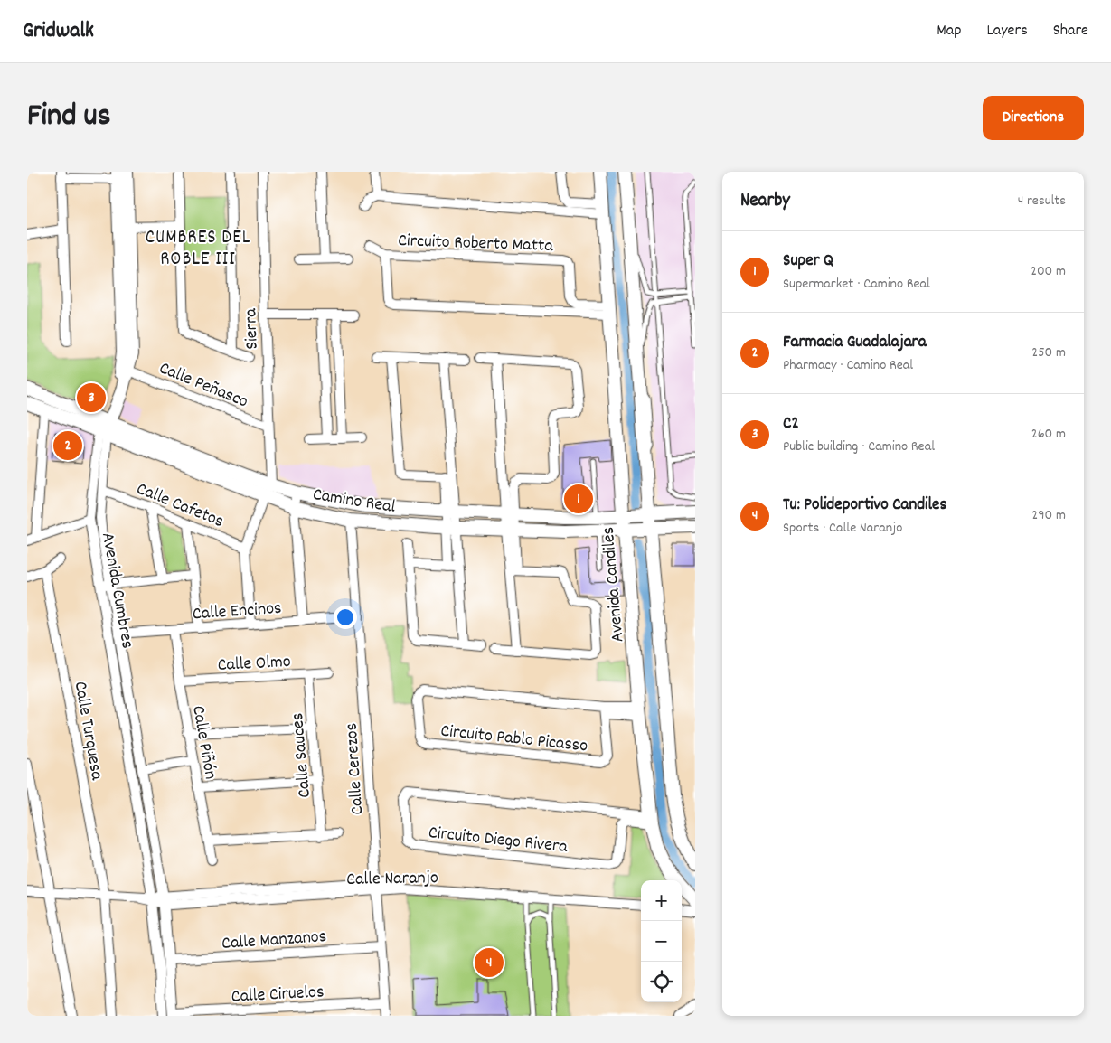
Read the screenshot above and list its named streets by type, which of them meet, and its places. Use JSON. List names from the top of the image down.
{
  "streets": {
    "street": [
      "Circuito Roberto Matta",
      "Sierra",
      "Calle Peñasco",
      "Camino Real",
      "Calle Cafetos",
      "Avenida Candiles",
      "Avenida Cumbres",
      "Calle Encinos",
      "Calle Olmo",
      "Calle Turquesa",
      "Circuito Pablo Picasso",
      "Calle Piñón",
      "Calle Sauces",
      "Calle Cerezos",
      "Circuito Diego Rivera",
      "Calle Naranjo",
      "Calle Manzanos",
      "Calle Ciruelos"
    ]
  },
  "crossings": [
    ["Circuito Roberto Matta", "Avenida Candiles"],
    ["Sierra", "Calle Peñasco"],
    ["Sierra", "Camino Real"],
    ["Calle Peñasco", "Avenida Cumbres"],
    ["Camino Real", "Avenida Candiles"],
    ["Camino Real", "Avenida Cumbres"],
    ["Camino Real", "Calle Cerezos"],
    ["Calle Cafetos", "Avenida Cumbres"],
    ["Avenida Candiles", "Circuito Pablo Picasso"],
    ["Avenida Candiles", "Circuito Diego Rivera"],
    ["Avenida Cumbres", "Calle Encinos"],
    ["Avenida Cumbres", "Calle Naranjo"],
    ["Avenida Cumbres", "Calle Manzanos"],
    ["Avenida Cumbres", "Calle Ciruelos"],
    ["Calle Encinos", "Calle Piñón"],
    ["Calle Encinos", "Calle Cerezos"],
    ["Calle Olmo", "Calle Piñón"],
    ["Calle Olmo", "Calle Sauces"],
    ["Calle Turquesa", "Calle Naranjo"],
    ["Calle Cerezos", "Calle Naranjo"],
    ["Calle Cerezos", "Calle Manzanos"],
    ["Calle Cerezos", "Calle Ciruelos"]
  ],
  "districts": ["CUMBRES DEL ROBLE III"],
  "page": {
    "header": "Gridwalk",
    "nav": ["Map", "Layers", "Share"],
    "title": "Find us",
    "buttons": "Directions",
    "heading": ["Nearby", "4 results"],
    "list": [
      {
        "mark": "1",
        "name": "Super Q",
        "note": "Supermarket · Camino Real",
        "value": "200 m"
      },
      {
        "mark": "2",
        "name": "Farmacia Guadalajara",
        "note": "Pharmacy · Camino Real",
        "value": "250 m"
      },
      {
        "mark": "3",
        "name": "C2",
        "note": "Public building · Camino Real",
        "value": "260 m"
      },
      {
        "mark": "4",
        "name": "Tu: Polideportivo Candiles",
        "note": "Sports · Calle Naranjo",
        "value": "290 m"
      }
    ],
    "pins": [
      "3",
      "2",
      "1",
      "4"
    ],
    "map_buttons": ["+", "−"]
  }
}
